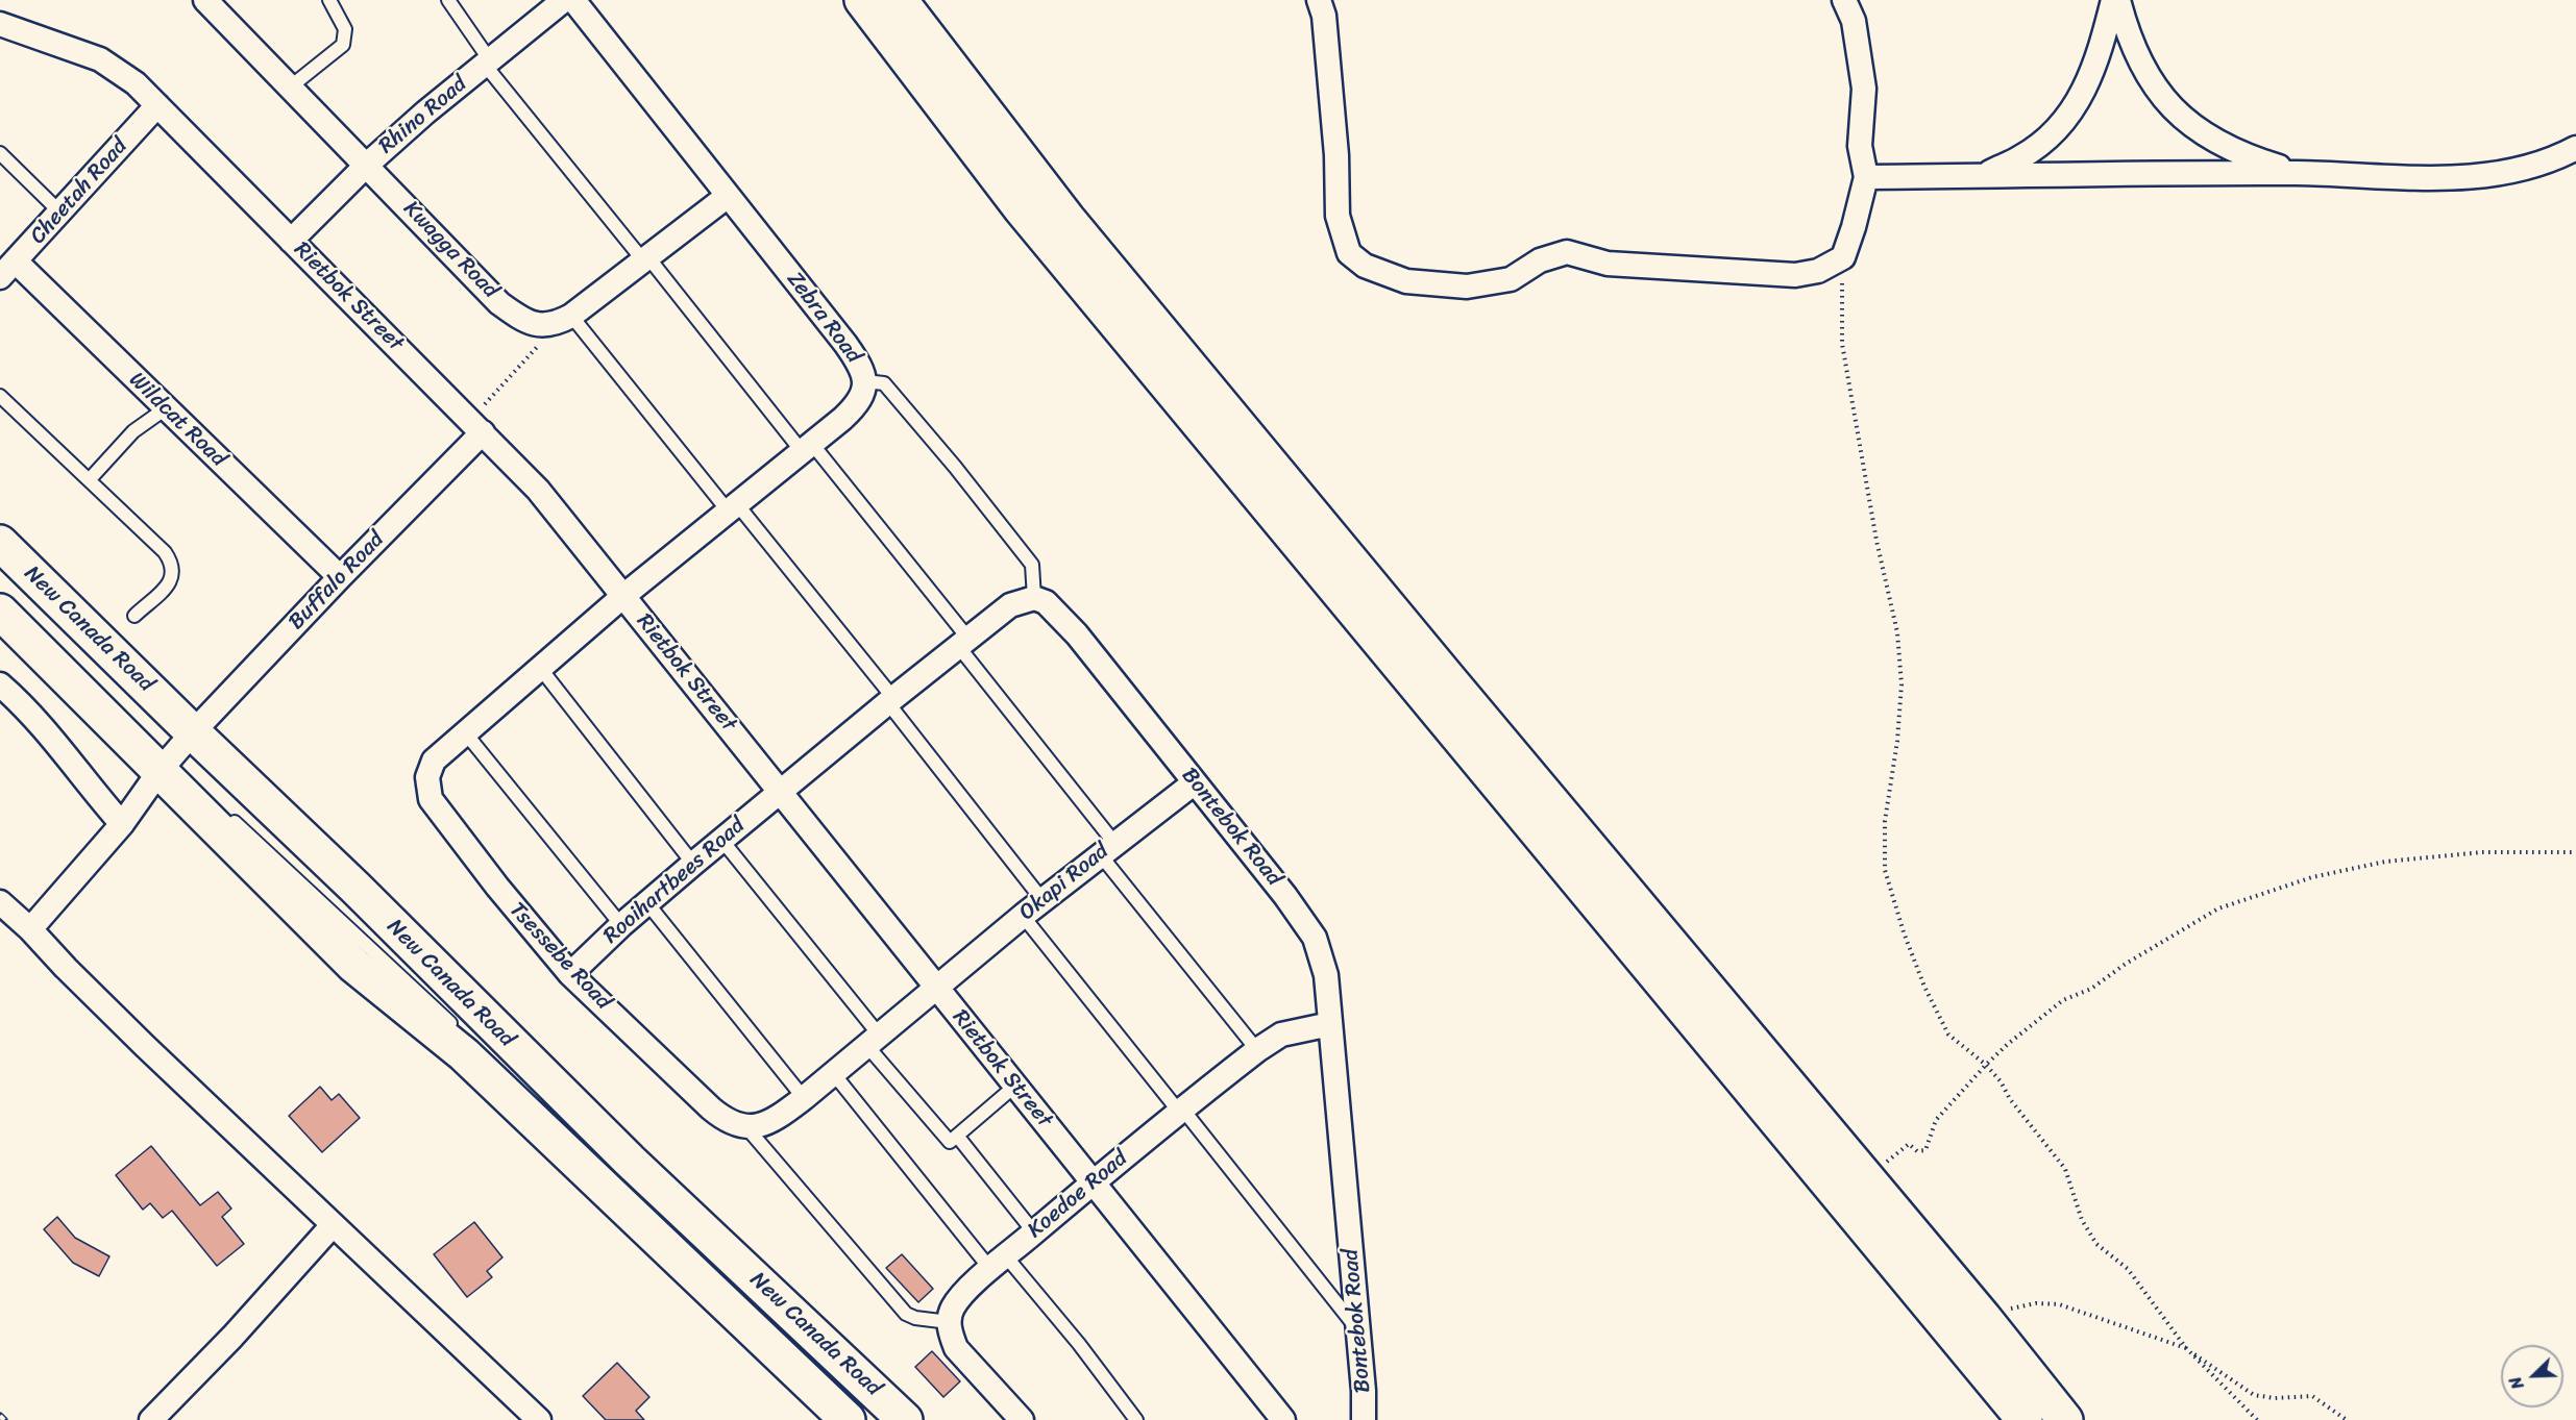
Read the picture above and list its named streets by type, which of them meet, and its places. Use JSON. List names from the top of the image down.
{
  "streets": {
    "main road": ["New Canada Road"],
    "street": [
      "Rhino Road",
      "Cheetah Road",
      "Kwagga Road",
      "Rietbok Street",
      "Zebra Road",
      "Wildcat Road",
      "Buffalo Road",
      "Bontebok Road",
      "Rooihartbees Road",
      "Okapi Road",
      "Tsessebe Road",
      "Koedoe Road"
    ]
  },
  "crossings": [
    ["Rhino Road", "Kwagga Road"],
    ["Rhino Road", "Rietbok Street"],
    ["Cheetah Road", "Rietbok Street"],
    ["Cheetah Road", "Wildcat Road"],
    ["Rietbok Street", "Zebra Road"],
    ["Rietbok Street", "Buffalo Road"],
    ["Rietbok Street", "Rooihartbees Road"],
    ["Rietbok Street", "Okapi Road"],
    ["Rietbok Street", "Tsessebe Road"],
    ["Rietbok Street", "Koedoe Road"],
    ["Zebra Road", "Tsessebe Road"],
    ["Wildcat Road", "Buffalo Road"],
    ["Buffalo Road", "New Canada Road"],
    ["Bontebok Road", "Okapi Road"],
    ["Bontebok Road", "Koedoe Road"],
    ["Rooihartbees Road", "Tsessebe Road"]
  ],
  "north": "bottom left"
}
